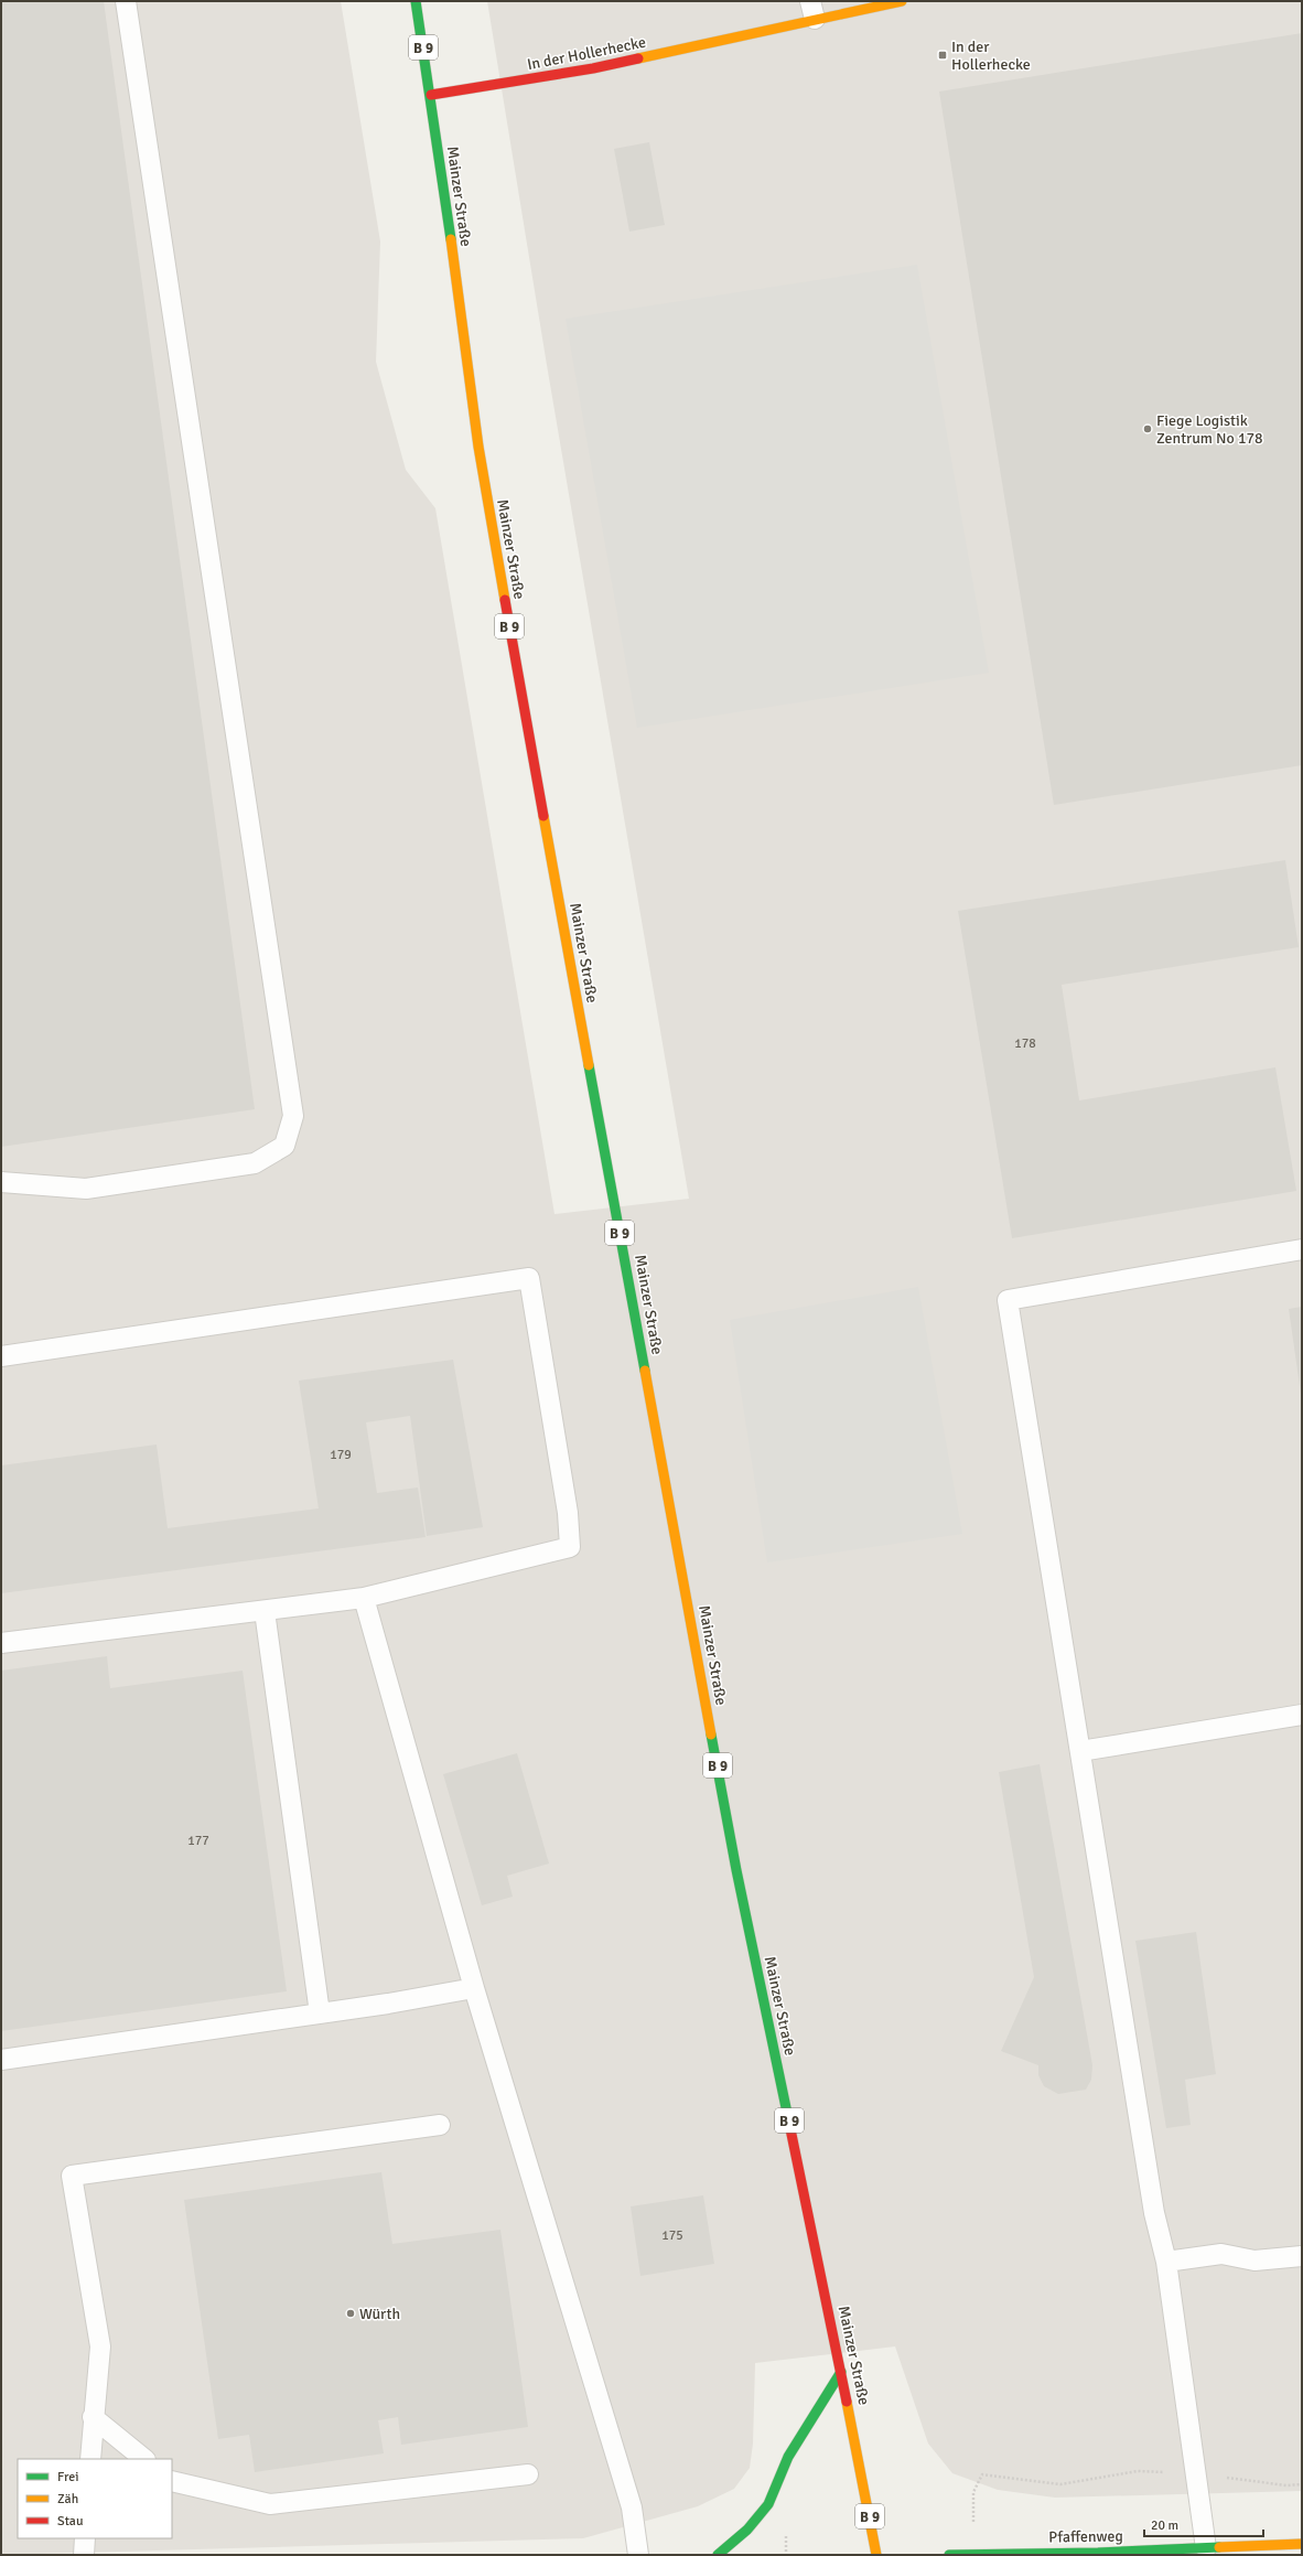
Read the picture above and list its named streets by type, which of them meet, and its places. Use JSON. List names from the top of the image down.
{
  "streets": {
    "main road": [
      "B 9",
      "In der Hollerhecke",
      "Mainzer Straße",
      "Pfaffenweg"
    ]
  },
  "crossings": [
    ["In der Hollerhecke", "Mainzer Straße"]
  ],
  "places": {
    "transit": ["In der Hollerhecke"],
    "other": ["Fiege Logistik Zentrum No 178", "Würth"]
  },
  "house_numbers": [
    "178",
    "179",
    "177",
    "175"
  ],
  "legend": ["Frei", "Zäh", "Stau"],
  "scale_bar": "20 m"
}
